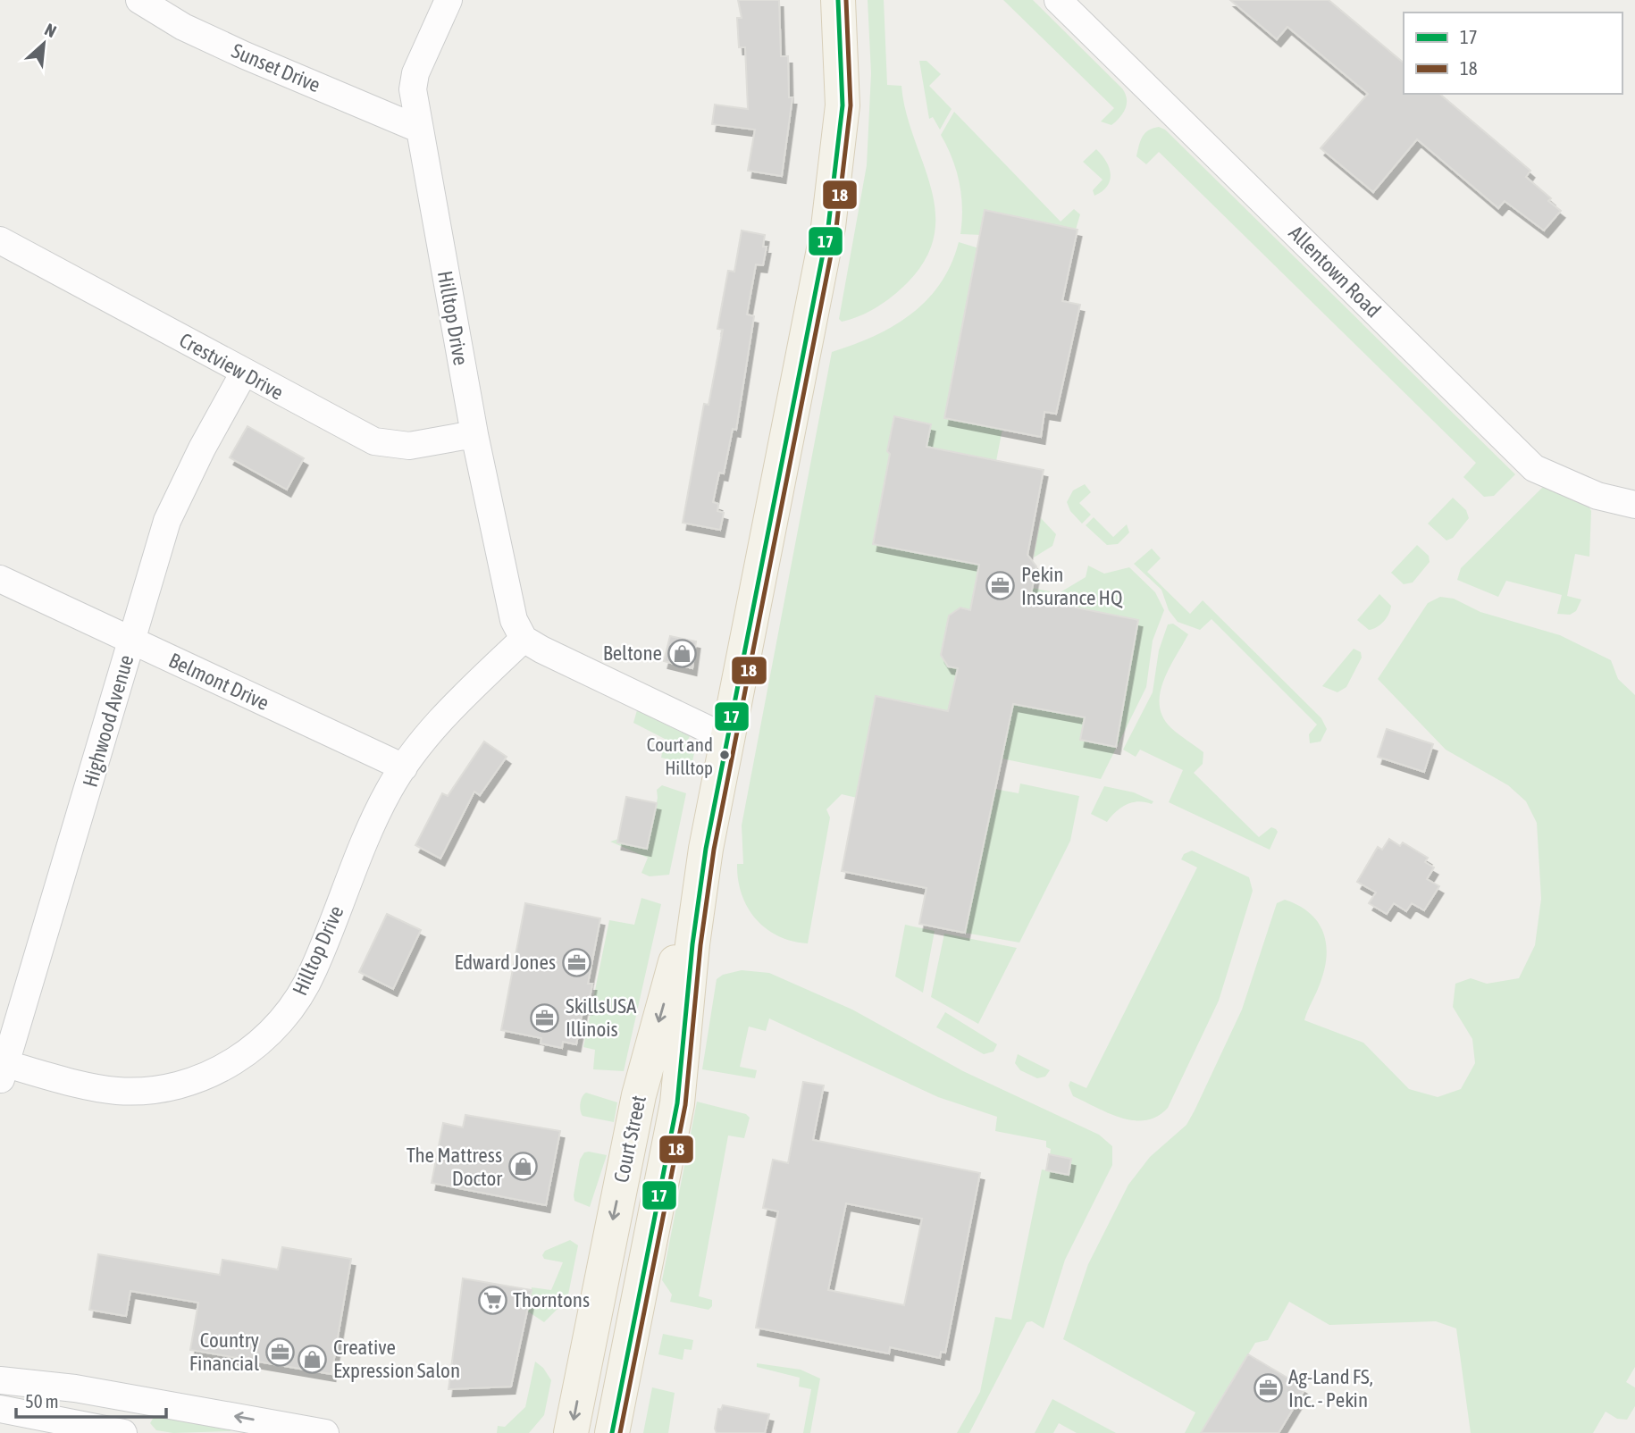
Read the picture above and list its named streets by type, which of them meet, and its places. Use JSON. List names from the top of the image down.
{
  "streets": {
    "main road": ["Court Street"],
    "street": [
      "Sunset Drive",
      "Allentown Road",
      "Hilltop Drive",
      "Crestview Drive",
      "Belmont Drive",
      "Highwood Avenue"
    ]
  },
  "crossings": [
    ["Sunset Drive", "Hilltop Drive"],
    ["Hilltop Drive", "Crestview Drive"],
    ["Hilltop Drive", "Belmont Drive"],
    ["Hilltop Drive", "Highwood Avenue"],
    ["Crestview Drive", "Highwood Avenue"],
    ["Belmont Drive", "Highwood Avenue"]
  ],
  "places": {
    "office": [
      "Pekin Insurance HQ",
      "Edward Jones",
      "SkillsUSA Illinois",
      "Country Financial",
      "Ag-Land FS, Inc. - Pekin"
    ],
    "shop": ["Beltone", "The Mattress Doctor", "Creative Expression Salon"],
    "other": ["Court and Hilltop"],
    "supermarket": ["Thorntons"]
  },
  "lines": ["transit line 17", "transit line 18"],
  "legend": ["17", "18"],
  "scale_bar": "50 m",
  "north": "top right"
}
